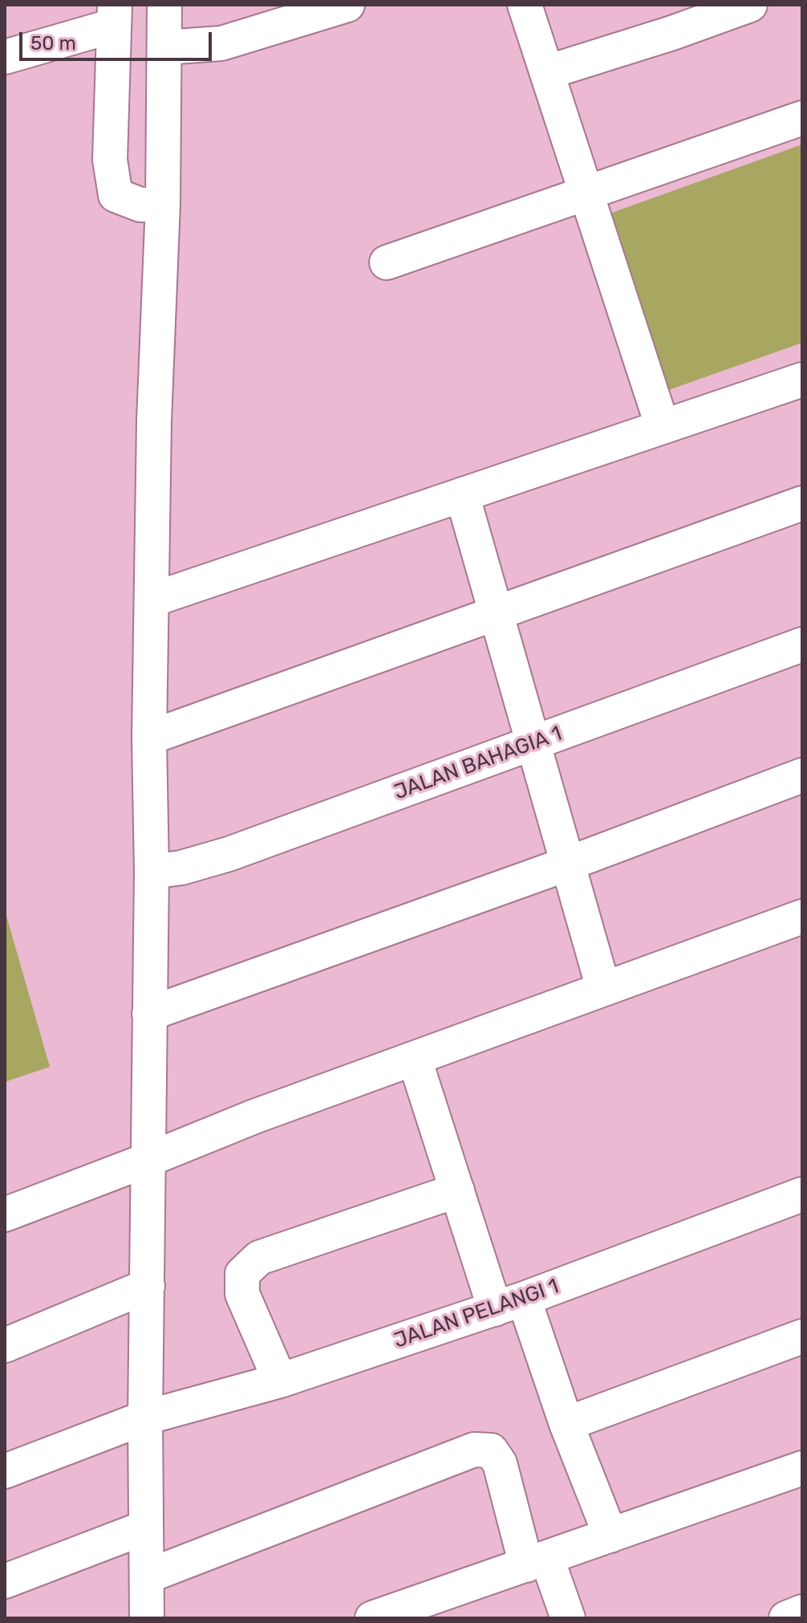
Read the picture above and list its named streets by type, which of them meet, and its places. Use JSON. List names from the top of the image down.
{
  "streets": {
    "street": ["JALAN BAHAGIA 1", "JALAN PELANGI 1"]
  },
  "scale_bar": "50 m"
}
